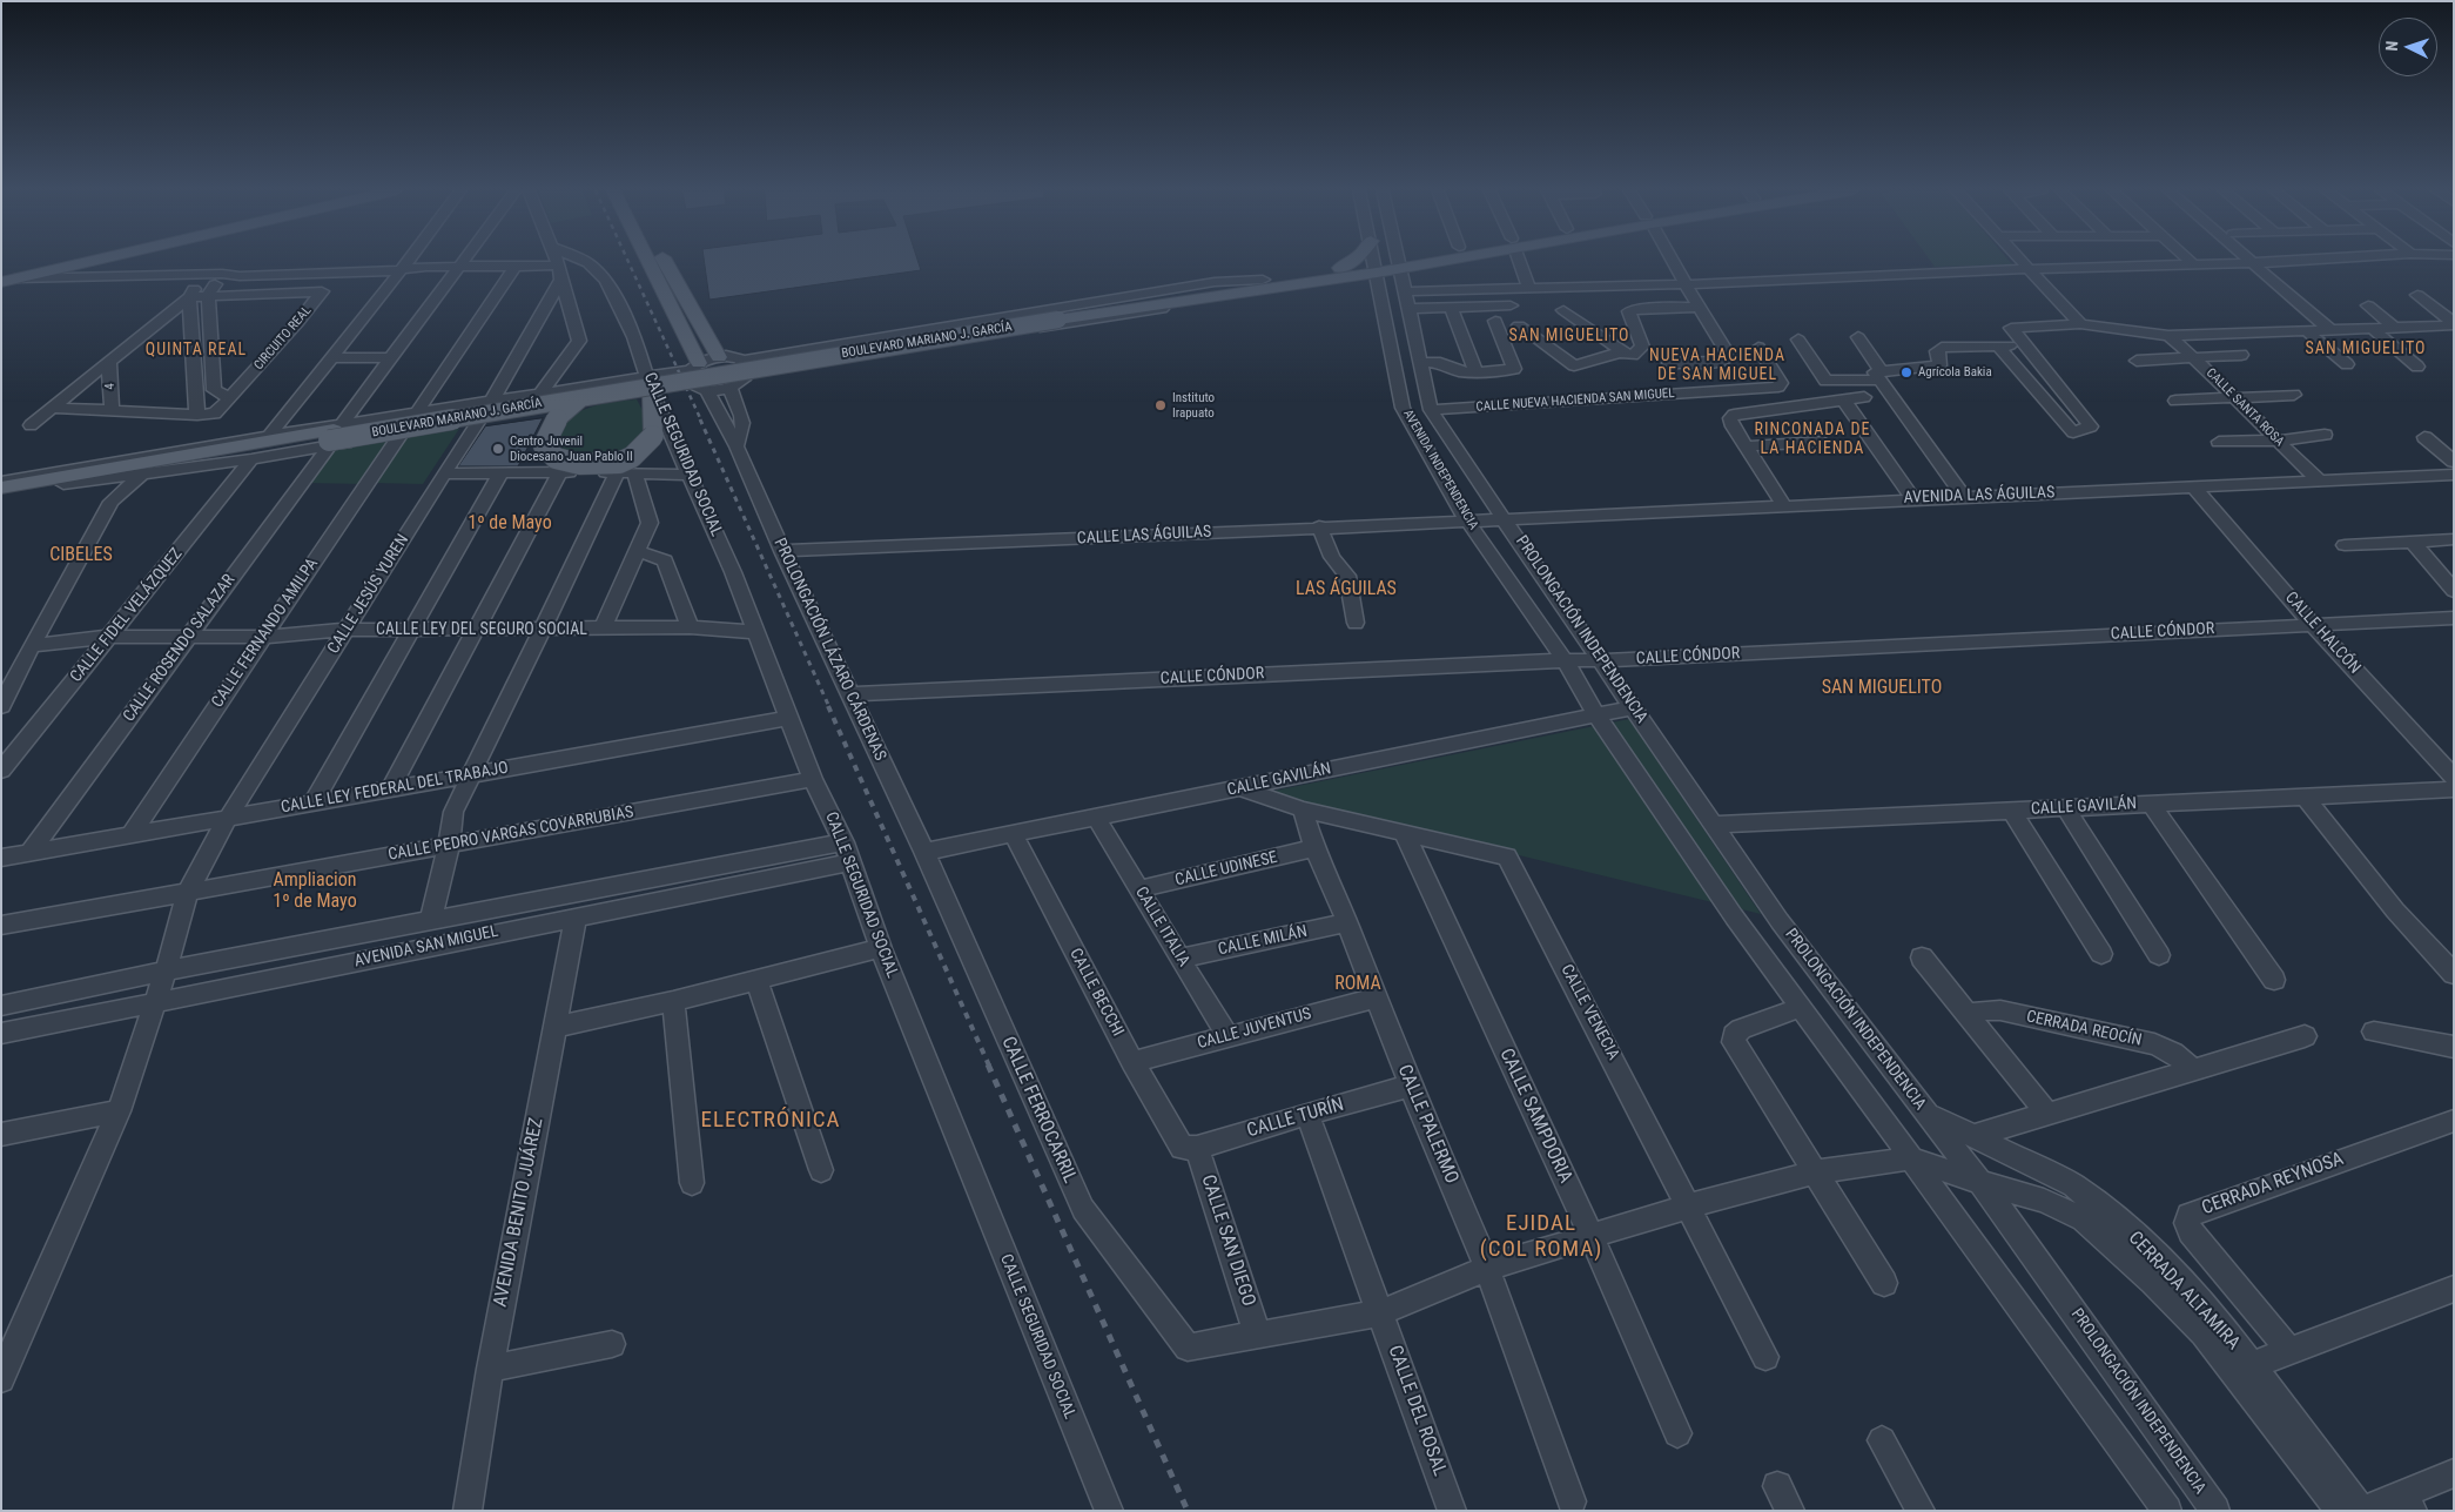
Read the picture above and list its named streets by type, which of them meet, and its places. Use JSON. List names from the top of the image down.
{
  "streets": {
    "main road": ["BOULEVARD MARIANO J. GARCÍA"],
    "street": [
      "CIRCUITO REAL",
      "4",
      "CALLE NUEVA HACIENDA SAN MIGUEL",
      "CALLE SANTA ROSA",
      "CALLE SEGURIDAD SOCIAL",
      "AVENIDA INDEPENDENCIA",
      "AVENIDA LAS ÁGUILAS",
      "CALLE LAS ÁGUILAS",
      "CALLE JESÚS YUREN",
      "CALLE FIDEL VELÁZQUEZ",
      "CALLE LEY DEL SEGURO SOCIAL",
      "PROLONGACIÓN INDEPENDENCIA",
      "CALLE CÓNDOR",
      "CALLE FERNANDO AMILPA",
      "CALLE HALCÓN",
      "CALLE ROSENDO SALAZAR",
      "PROLONGACIÓN LÁZARO CÁRDENAS",
      "CALLE GAVILÁN",
      "CALLE LEY FEDERAL DEL TRABAJO",
      "CALLE PEDRO VARGAS COVARRUBIAS",
      "CALLE UDINESE",
      "CALLE ITALIA",
      "CALLE MILÁN",
      "AVENIDA SAN MIGUEL",
      "CALLE BECCHI",
      "CALLE VENECIA",
      "CALLE JUVENTUS",
      "CERRADA REOCÍN",
      "CALLE FERROCARRIL",
      "CALLE SAMPDORIA",
      "CALLE TURÍN",
      "CALLE PALERMO",
      "CERRADA REYNOSA",
      "AVENIDA BENITO JUÁREZ",
      "CALLE SAN DIEGO",
      "CERRADA ALTAMIRA",
      "CALLE DEL ROSAL"
    ]
  },
  "crossings": [
    ["CIRCUITO REAL", "4"],
    ["BOULEVARD MARIANO J. GARCÍA", "AVENIDA INDEPENDENCIA"],
    ["BOULEVARD MARIANO J. GARCÍA", "CALLE ROSENDO SALAZAR"],
    ["CALLE NUEVA HACIENDA SAN MIGUEL", "AVENIDA INDEPENDENCIA"],
    ["CALLE SANTA ROSA", "AVENIDA LAS ÁGUILAS"],
    ["CALLE SEGURIDAD SOCIAL", "CALLE LEY DEL SEGURO SOCIAL"],
    ["CALLE SEGURIDAD SOCIAL", "CALLE LEY FEDERAL DEL TRABAJO"],
    ["CALLE SEGURIDAD SOCIAL", "CALLE PEDRO VARGAS COVARRUBIAS"],
    ["CALLE SEGURIDAD SOCIAL", "AVENIDA SAN MIGUEL"],
    ["AVENIDA INDEPENDENCIA", "AVENIDA LAS ÁGUILAS"],
    ["AVENIDA INDEPENDENCIA", "CALLE LAS ÁGUILAS"],
    ["AVENIDA INDEPENDENCIA", "PROLONGACIÓN INDEPENDENCIA"],
    ["AVENIDA LAS ÁGUILAS", "CALLE LAS ÁGUILAS"],
    ["AVENIDA LAS ÁGUILAS", "PROLONGACIÓN INDEPENDENCIA"],
    ["AVENIDA LAS ÁGUILAS", "CALLE HALCÓN"],
    ["CALLE LAS ÁGUILAS", "PROLONGACIÓN INDEPENDENCIA"],
    ["CALLE LAS ÁGUILAS", "PROLONGACIÓN LÁZARO CÁRDENAS"],
    ["CALLE JESÚS YUREN", "CALLE LEY DEL SEGURO SOCIAL"],
    ["CALLE JESÚS YUREN", "CALLE LEY FEDERAL DEL TRABAJO"],
    ["CALLE JESÚS YUREN", "CALLE PEDRO VARGAS COVARRUBIAS"],
    ["CALLE JESÚS YUREN", "AVENIDA SAN MIGUEL"],
    ["CALLE FIDEL VELÁZQUEZ", "CALLE LEY DEL SEGURO SOCIAL"],
    ["CALLE LEY DEL SEGURO SOCIAL", "CALLE FERNANDO AMILPA"],
    ["CALLE LEY DEL SEGURO SOCIAL", "CALLE ROSENDO SALAZAR"],
    ["PROLONGACIÓN INDEPENDENCIA", "CALLE CÓNDOR"],
    ["PROLONGACIÓN INDEPENDENCIA", "CALLE GAVILÁN"],
    ["PROLONGACIÓN INDEPENDENCIA", "CERRADA ALTAMIRA"],
    ["CALLE CÓNDOR", "CALLE HALCÓN"],
    ["CALLE CÓNDOR", "PROLONGACIÓN LÁZARO CÁRDENAS"],
    ["CALLE FERNANDO AMILPA", "CALLE LEY FEDERAL DEL TRABAJO"],
    ["CALLE ROSENDO SALAZAR", "CALLE LEY FEDERAL DEL TRABAJO"],
    ["PROLONGACIÓN LÁZARO CÁRDENAS", "CALLE GAVILÁN"],
    ["PROLONGACIÓN LÁZARO CÁRDENAS", "CALLE FERROCARRIL"],
    ["CALLE GAVILÁN", "CALLE ITALIA"],
    ["CALLE GAVILÁN", "CALLE BECCHI"],
    ["CALLE GAVILÁN", "CALLE FERROCARRIL"],
    ["CALLE UDINESE", "CALLE ITALIA"],
    ["CALLE UDINESE", "CALLE PALERMO"],
    ["CALLE ITALIA", "CALLE MILÁN"],
    ["CALLE ITALIA", "CALLE JUVENTUS"],
    ["CALLE MILÁN", "CALLE PALERMO"],
    ["AVENIDA SAN MIGUEL", "AVENIDA BENITO JUÁREZ"],
    ["CALLE BECCHI", "CALLE JUVENTUS"],
    ["CALLE BECCHI", "CALLE TURÍN"],
    ["CALLE BECCHI", "CALLE SAN DIEGO"],
    ["CALLE VENECIA", "CALLE SAMPDORIA"],
    ["CALLE VENECIA", "CALLE PALERMO"],
    ["CALLE JUVENTUS", "CALLE PALERMO"],
    ["CALLE FERROCARRIL", "CALLE SAN DIEGO"],
    ["CALLE TURÍN", "CALLE PALERMO"],
    ["CALLE TURÍN", "CALLE SAN DIEGO"],
    ["CALLE TURÍN", "CALLE DEL ROSAL"]
  ],
  "districts": [
    "SAN MIGUELITO",
    "SAN MIGUELITO",
    "QUINTA REAL",
    "NUEVA HACIENDA DE SAN MIGUEL",
    "RINCONADA DE LA HACIENDA",
    "1º de Mayo",
    "CIBELES",
    "LAS ÁGUILAS",
    "SAN MIGUELITO",
    "Ampliacion 1º de Mayo",
    "ROMA",
    "ELECTRÓNICA",
    "EJIDAL (COL ROMA)"
  ],
  "places": ["Agrícola Bakia", "Instituto Irapuato", "Centro Juvenil Diocesano Juan Pablo II"],
  "north": "left"
}
